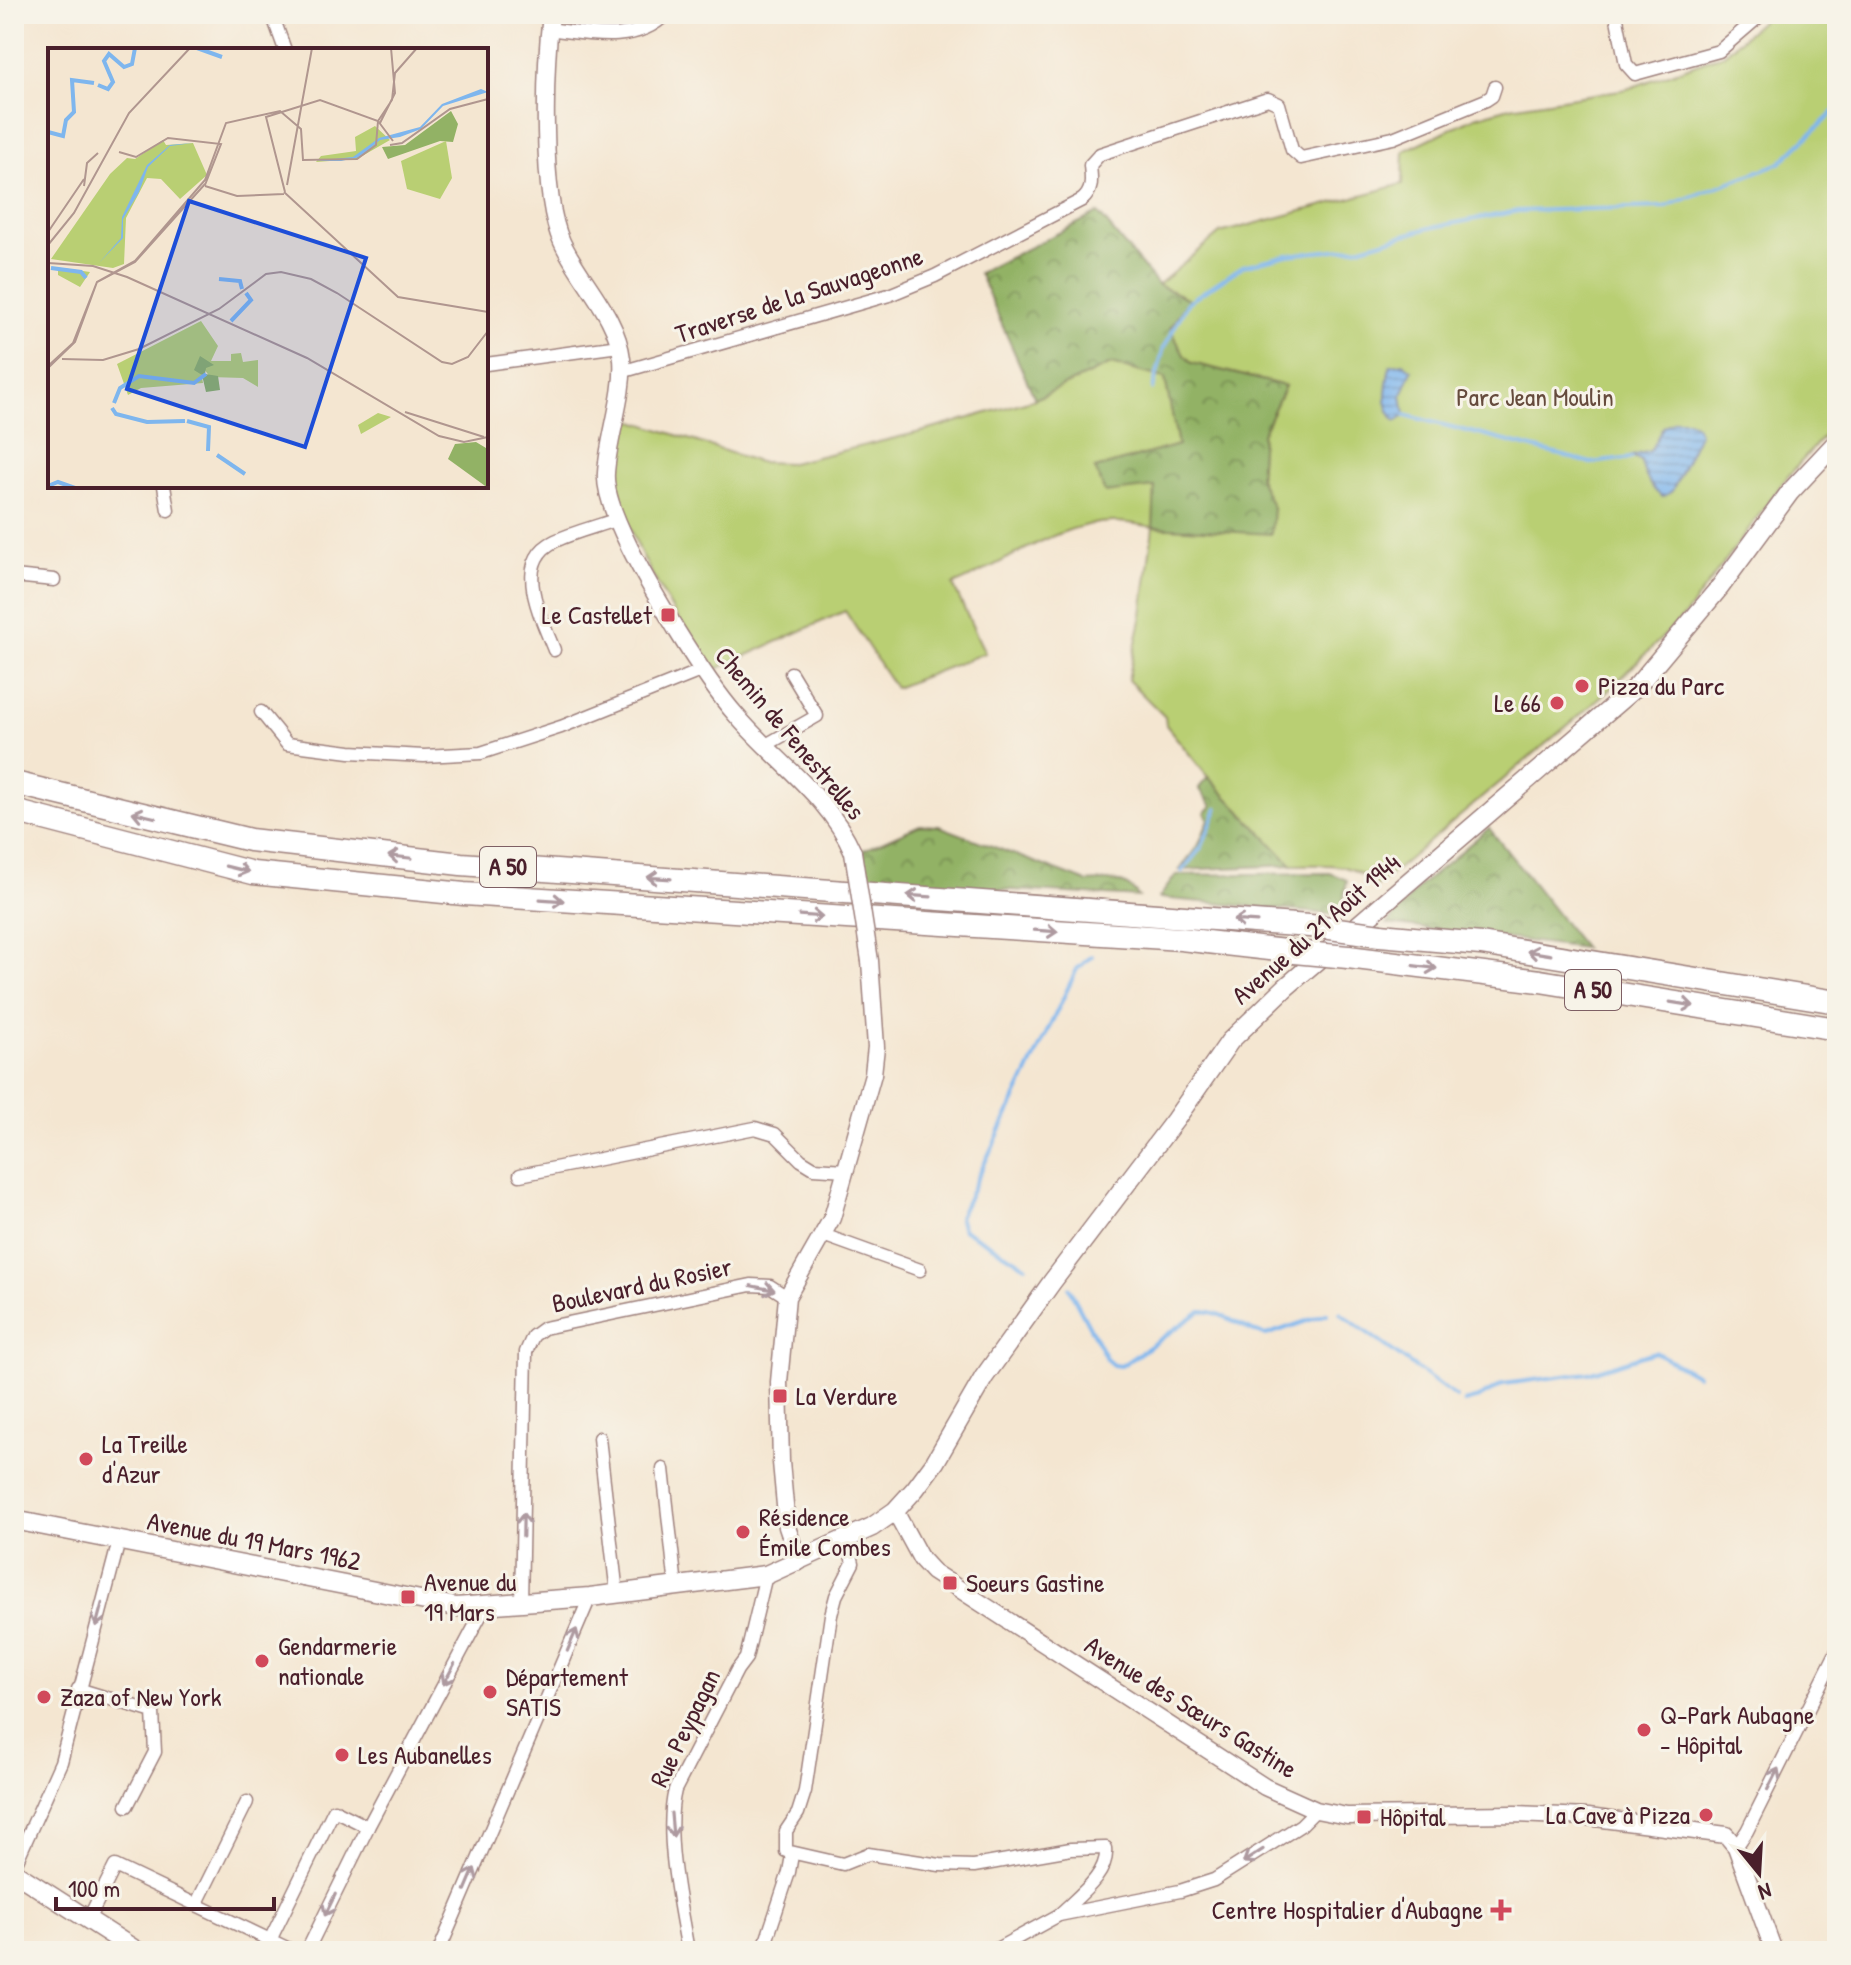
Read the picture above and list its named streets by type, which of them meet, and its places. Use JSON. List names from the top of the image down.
{
  "streets": {
    "highway": ["A 50"],
    "main road": ["Avenue du 21 Août 1944", "Avenue du 19 Mars 1962"],
    "street": [
      "Traverse de la Sauvageonne",
      "Chemin de Fenestrelles",
      "Boulevard du Rosier",
      "Avenue des Sœurs Gastine",
      "Rue Peypagan"
    ]
  },
  "crossings": [
    ["Traverse de la Sauvageonne", "Chemin de Fenestrelles"],
    ["Avenue du 21 Août 1944", "Avenue du 19 Mars 1962"],
    ["Avenue du 21 Août 1944", "Avenue des Sœurs Gastine"],
    ["Avenue du 21 Août 1944", "Rue Peypagan"],
    ["Boulevard du Rosier", "Avenue du 19 Mars 1962"]
  ],
  "parks": ["Parc Jean Moulin"],
  "places": {
    "transit": [
      "Le Castellet",
      "La Verdure",
      "Soeurs Gastine",
      "Avenue du 19 Mars",
      "Hôpital"
    ],
    "other": [
      "Pizza du Parc",
      "Le 66",
      "La Treille d'Azur",
      "Résidence Émile Combes",
      "Gendarmerie nationale",
      "Département SATIS",
      "Zaza of New York",
      "Q-Park Aubagne - Hôpital",
      "Les Aubanelles",
      "La Cave à Pizza"
    ],
    "health": ["Centre Hospitalier d'Aubagne"]
  },
  "scale_bar": "100 m",
  "north": "bottom"
}
